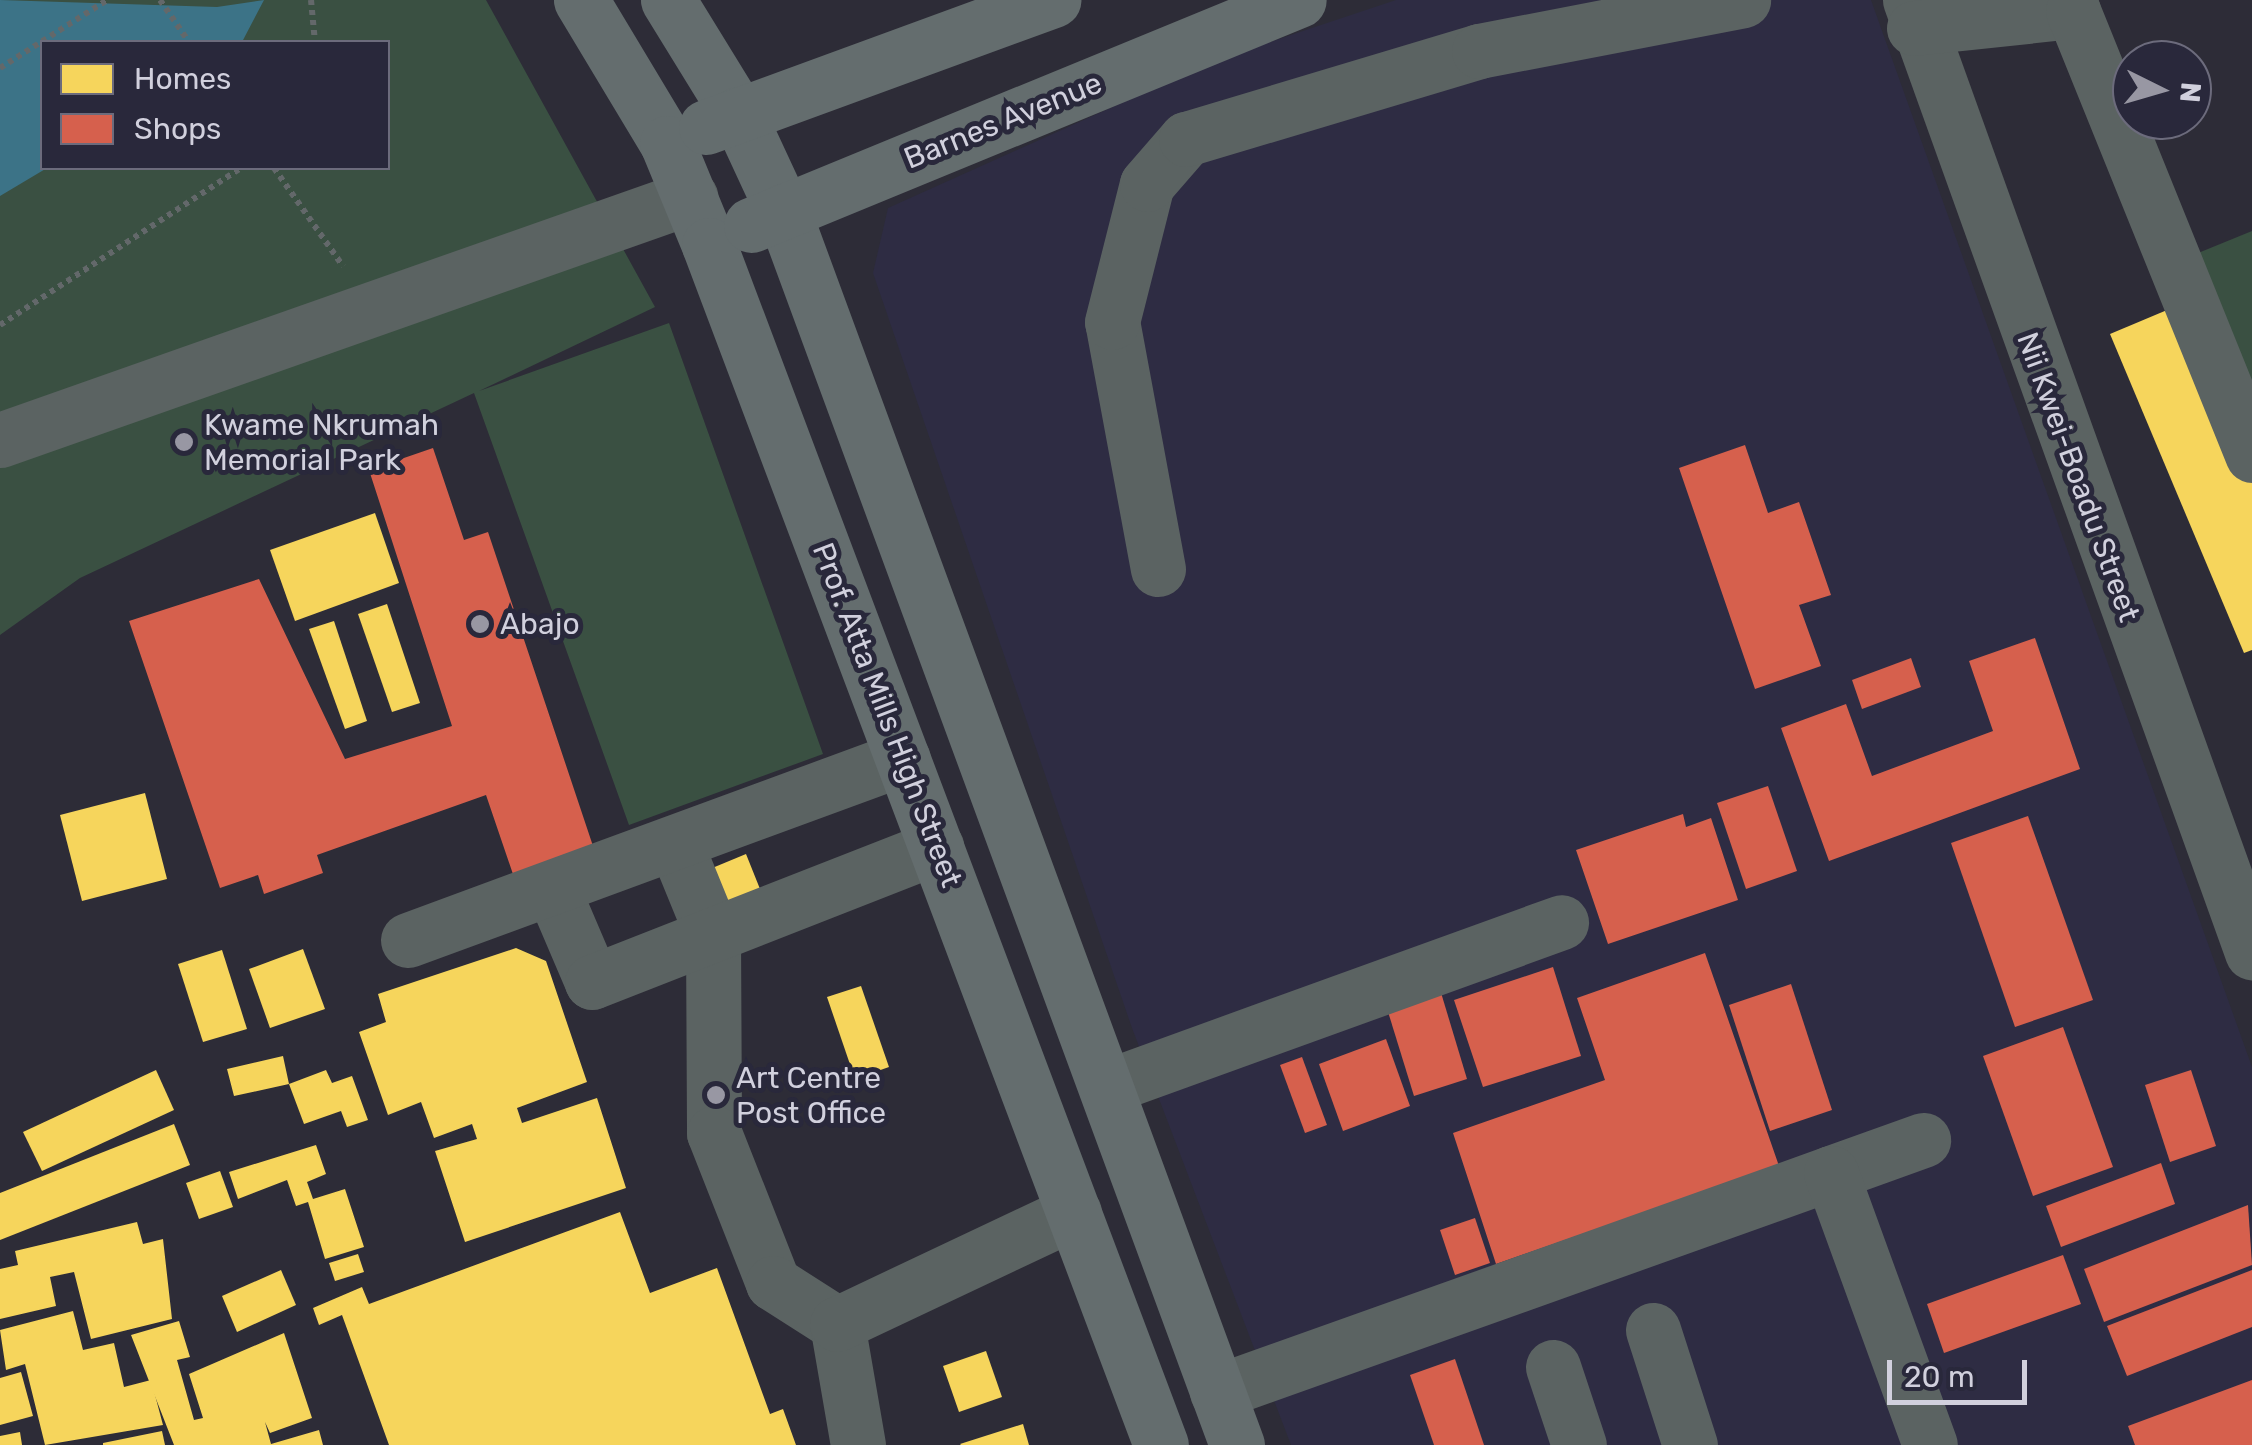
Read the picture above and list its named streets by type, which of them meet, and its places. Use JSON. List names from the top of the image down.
{
  "streets": {
    "main road": ["Barnes Avenue", "Prof. Atta Mills High Street"],
    "street": ["Nii Kwei-Boadu Street"]
  },
  "crossings": [
    ["Barnes Avenue", "Prof. Atta Mills High Street"]
  ],
  "places": ["Kwame Nkrumah Memorial Park", "Abajo", "Art Centre Post Office"],
  "legend": ["Homes", "Shops"],
  "scale_bar": "20 m",
  "north": "right"
}
